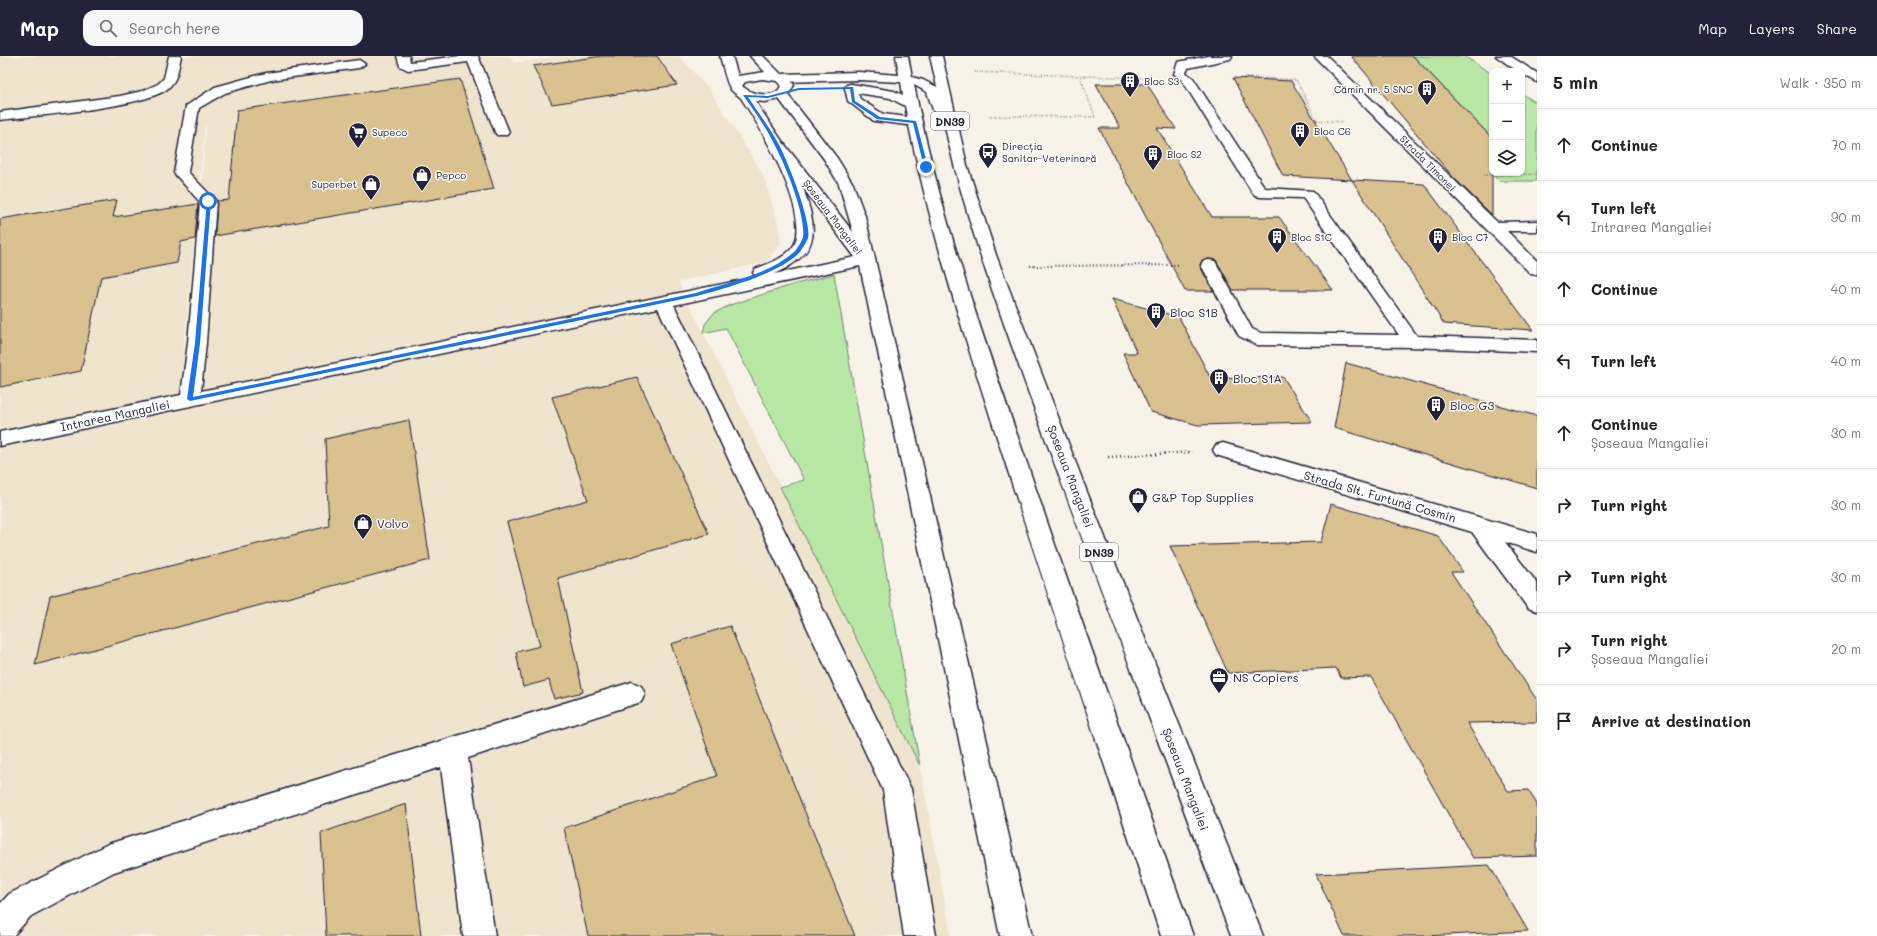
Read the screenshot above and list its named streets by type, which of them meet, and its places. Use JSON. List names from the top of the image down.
{
  "streets": {
    "main road": [
      "DN39",
      "Strada Timonei",
      "Șoseaua Mangaliei",
      "Intrarea Mangaliei",
      "Strada Slt. Furtună Cosmin"
    ]
  },
  "crossings": [
    ["Șoseaua Mangaliei", "Intrarea Mangaliei"]
  ],
  "places": {
    "building": [
      "Bloc S3",
      "Cămin nr. 5 SNC",
      "Bloc C6",
      "Bloc S2",
      "Bloc S1C",
      "Bloc C7",
      "Bloc S1B",
      "Bloc S1A",
      "Bloc G3"
    ],
    "supermarket": ["Supeco"],
    "bus stop": ["Direcția Sanitar-Veterinară"],
    "shop": [
      "Pepco",
      "Superbet",
      "G&P Top Supplies",
      "Volvo"
    ],
    "office": ["NS Copiers"]
  },
  "page": {
    "header": "Map",
    "search": "Search here",
    "nav": ["Map", "Layers", "Share"],
    "heading": ["5 min", "Walk · 350 m"],
    "map_buttons": ["+", "−"],
    "list": [
      ["Continue", "70 m"],
      ["Turn left", "Intrarea Mangaliei", "90 m"],
      ["Continue", "40 m"],
      ["Turn left", "40 m"],
      ["Continue", "Șoseaua Mangaliei", "30 m"],
      ["Turn right", "30 m"],
      ["Turn right", "30 m"],
      ["Turn right", "Șoseaua Mangaliei", "20 m"],
      "Arrive at destination"
    ]
  }
}
